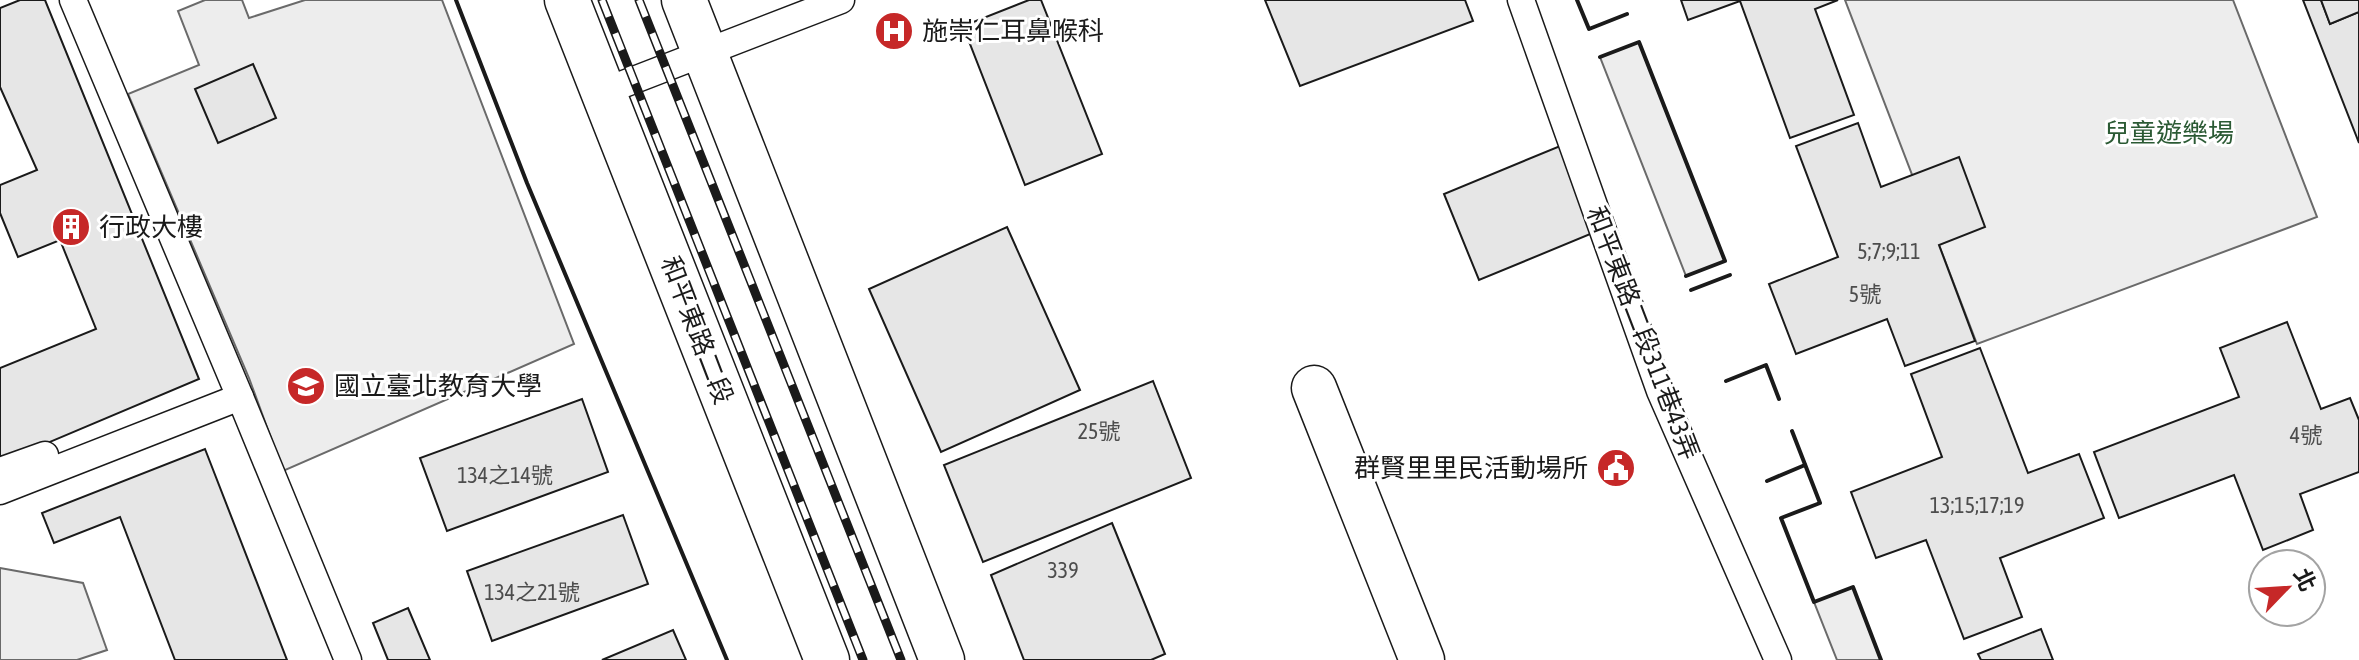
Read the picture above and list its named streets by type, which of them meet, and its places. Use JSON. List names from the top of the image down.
{
  "streets": {
    "main road": ["和平東路二段"],
    "lane": ["和平東路二段311巷43弄"]
  },
  "parks": ["兒童遊樂場"],
  "places": {
    "hospital": ["施崇仁耳鼻喉科"],
    "building": ["行政大樓"],
    "school or university": ["國立臺北教育大學"],
    "public building": ["群賢里里民活動場所"]
  },
  "house_numbers": [
    "5;7;9;11",
    "5號",
    "25號",
    "4號",
    "134之14號",
    "13;15;17;19",
    "339",
    "134之21號"
  ],
  "north": "top right"
}
